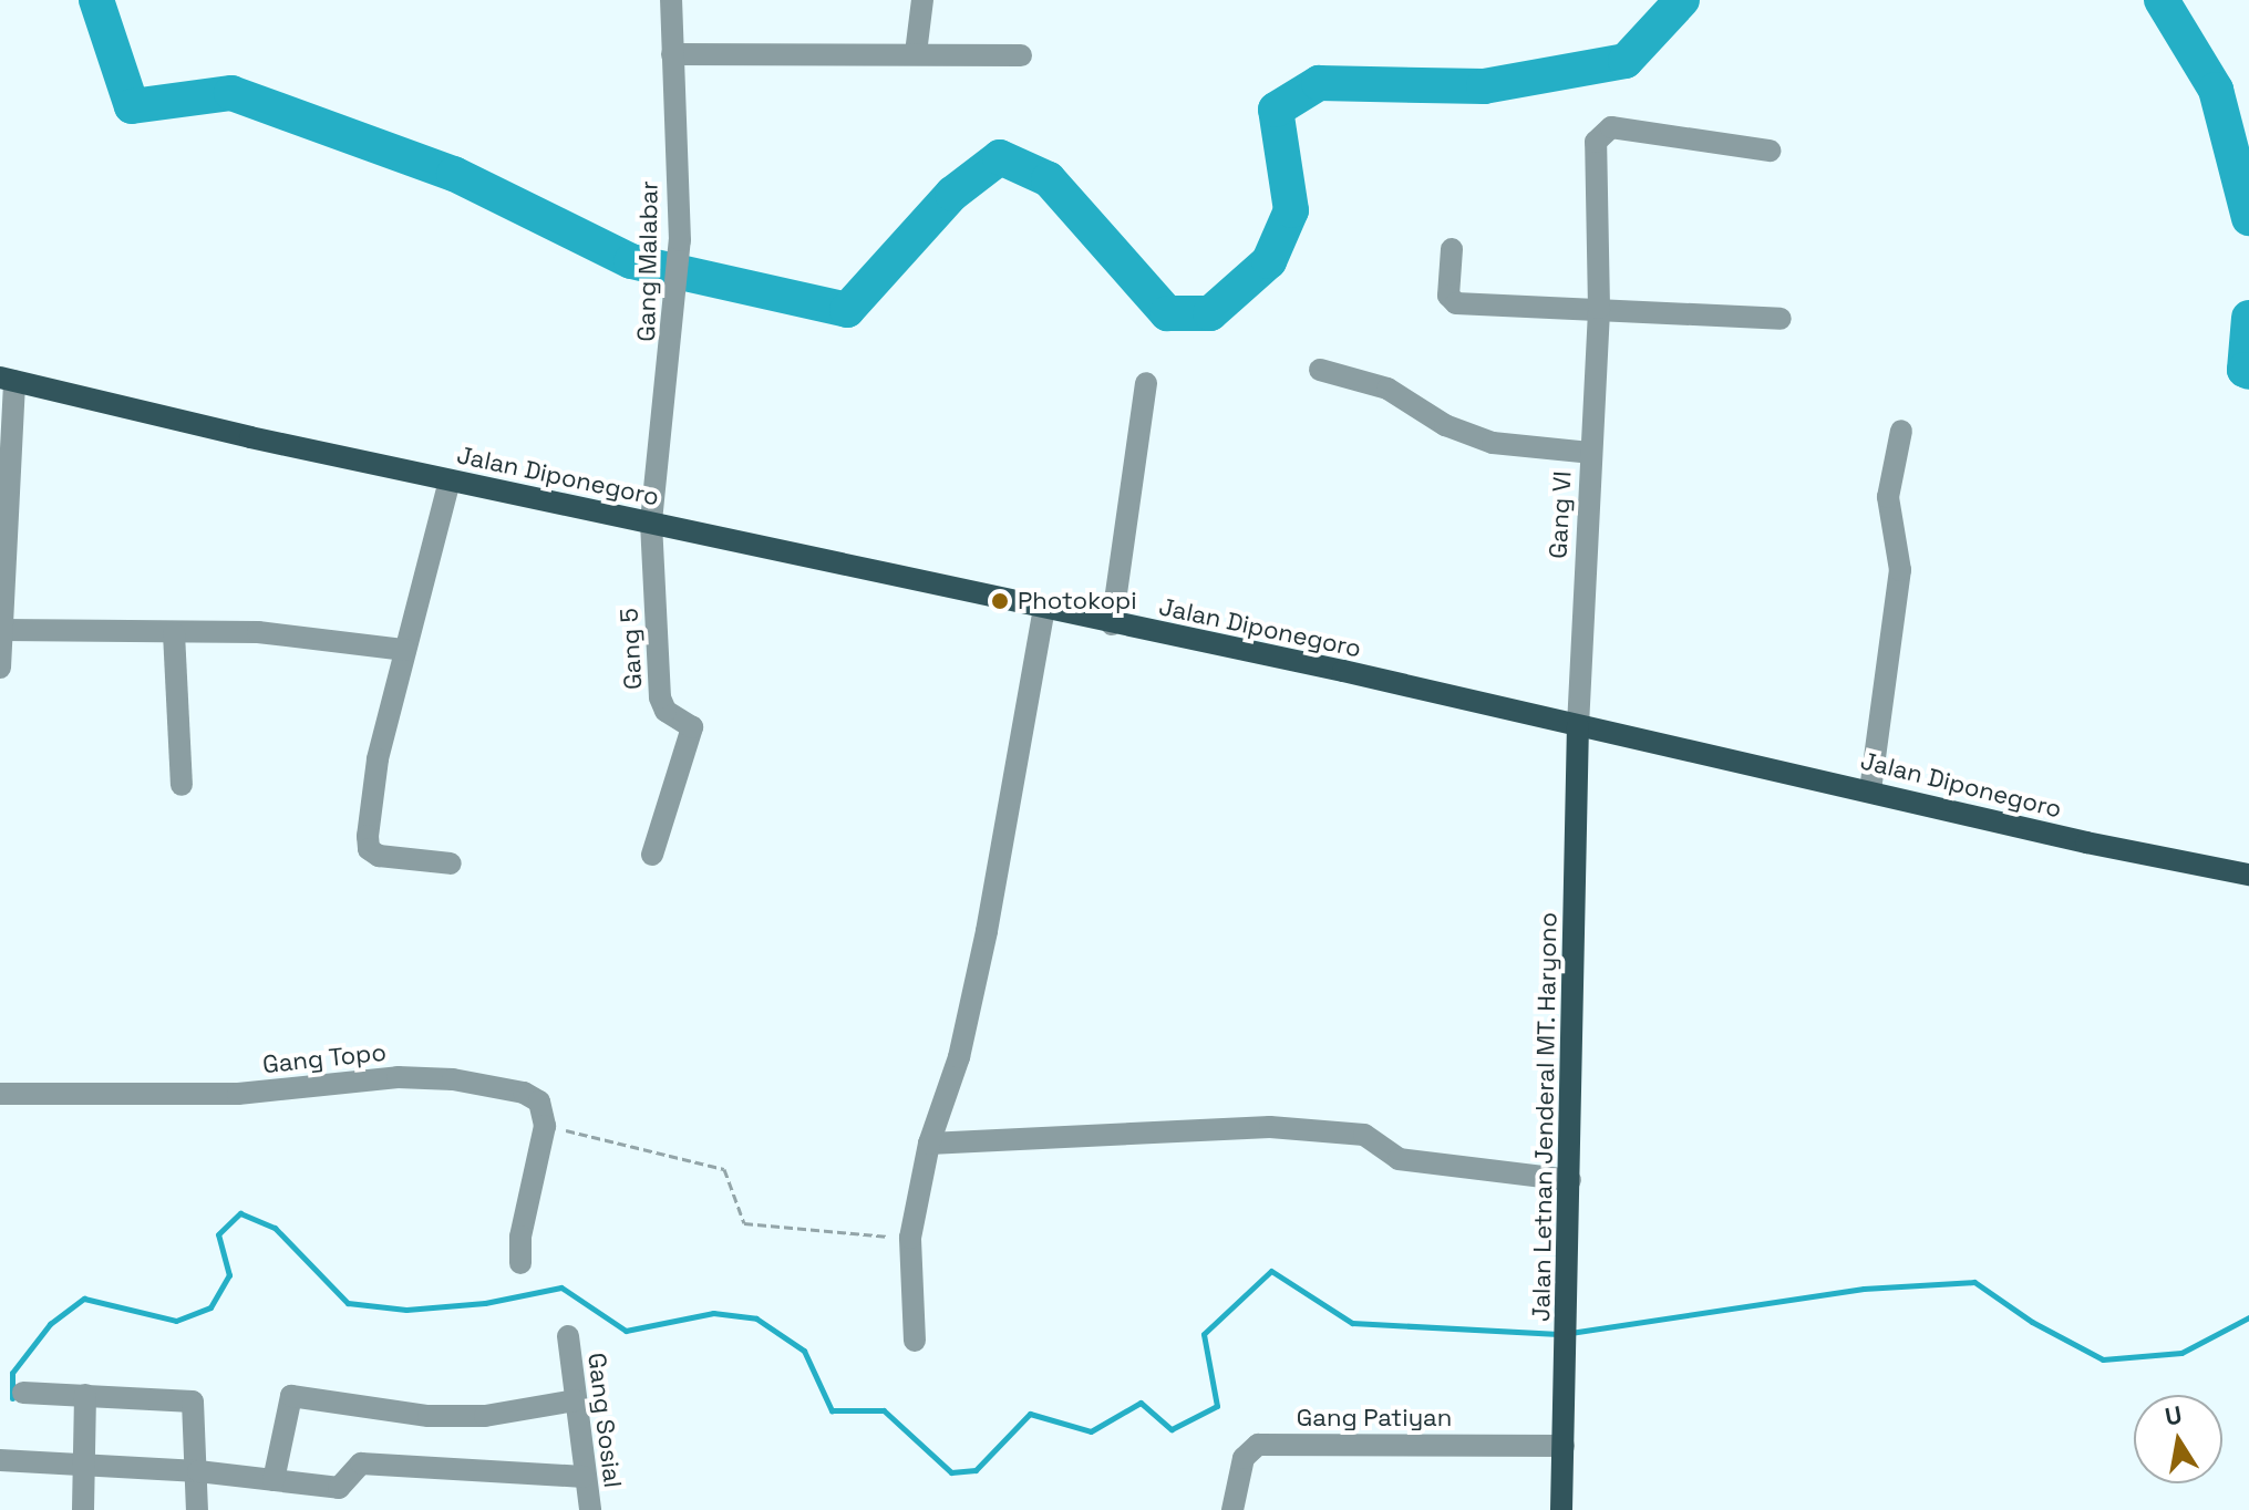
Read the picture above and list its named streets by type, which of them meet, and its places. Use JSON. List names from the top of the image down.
{
  "streets": {
    "main road": ["Jalan Diponegoro", "Jalan Letnan Jenderal MT. Haryono"],
    "street": [
      "Gang Malabar",
      "Gang VI",
      "Gang 5",
      "Gang Topo",
      "Gang Patiyan",
      "Gang Sosial"
    ]
  },
  "crossings": [
    ["Gang Malabar", "Jalan Diponegoro"],
    ["Gang Malabar", "Gang 5"],
    ["Jalan Diponegoro", "Gang VI"],
    ["Jalan Diponegoro", "Gang 5"],
    ["Jalan Diponegoro", "Jalan Letnan Jenderal MT. Haryono"],
    ["Gang VI", "Jalan Letnan Jenderal MT. Haryono"],
    ["Jalan Letnan Jenderal MT. Haryono", "Gang Patiyan"]
  ],
  "places": ["Photokopi"],
  "north": "top"
}
